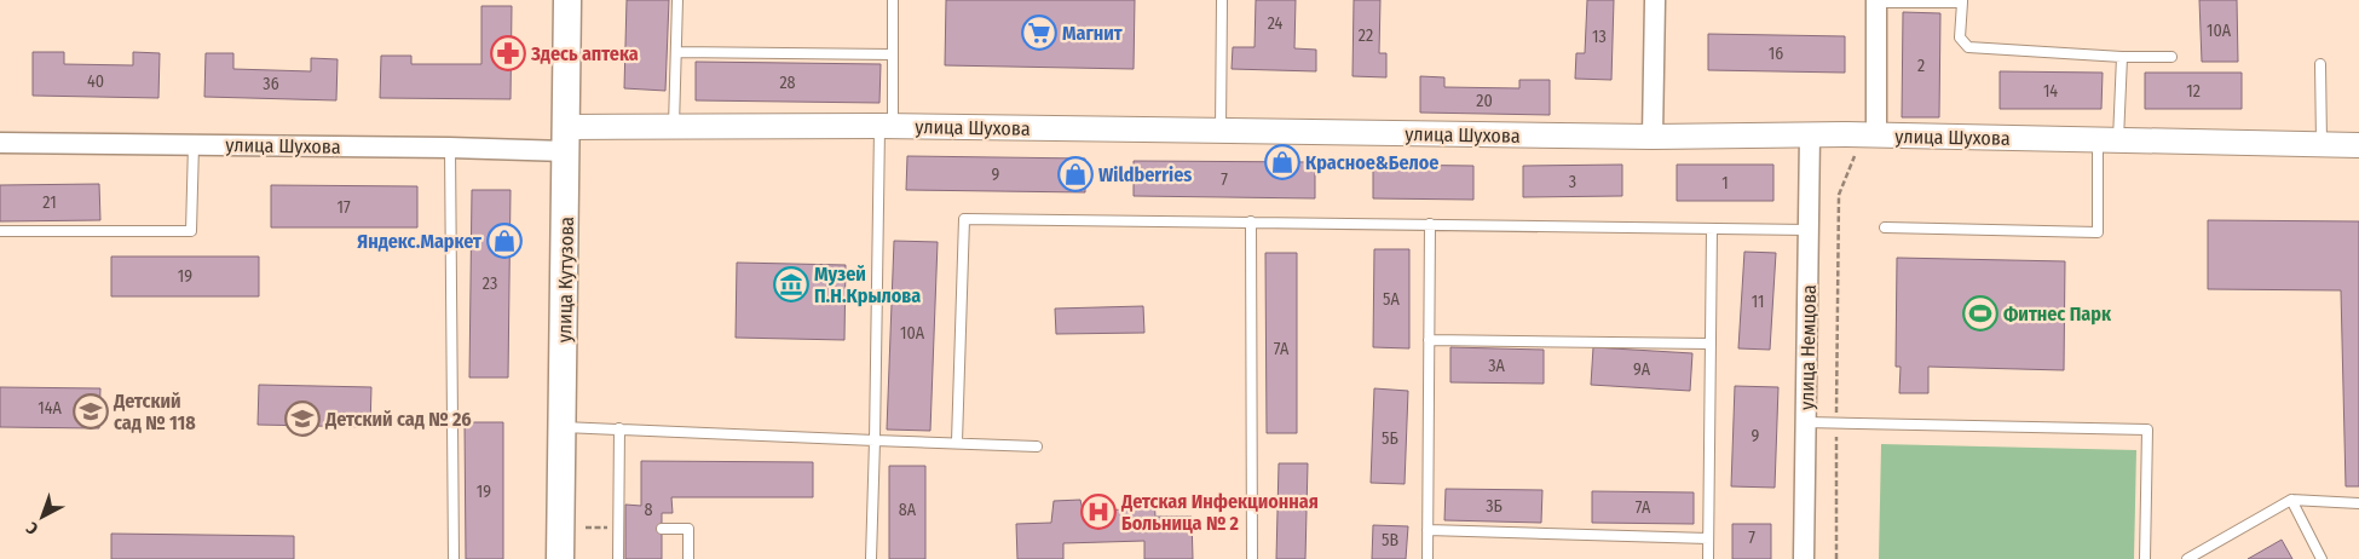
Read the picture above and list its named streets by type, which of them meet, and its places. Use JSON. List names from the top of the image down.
{
  "streets": {
    "main road": ["улица Кутузова"],
    "street": ["улица Шухова", "улица Немцова"]
  },
  "crossings": [
    ["улица Шухова", "улица Кутузова"],
    ["улица Шухова", "улица Немцова"]
  ],
  "places": {
    "supermarket": ["Магнит"],
    "pharmacy": ["Здесь аптека"],
    "shop": ["Красное&Белое", "Wildberries", "Яндекс.Маркет"],
    "museum": ["Музей П.Н.Крылова"],
    "sports": ["Фитнес Парк"],
    "school or university": ["Детский сад № 118", "Детский сад № 26"],
    "hospital": ["Детская Инфекционная Больница № 2"]
  },
  "house_numbers": [
    "24",
    "10А",
    "22",
    "13",
    "16",
    "2",
    "40",
    "28",
    "36",
    "14",
    "12",
    "20",
    "9",
    "7",
    "3",
    "1",
    "21",
    "17",
    "19",
    "23",
    "5А",
    "11",
    "10А",
    "7А",
    "3А",
    "9А",
    "14А",
    "9",
    "5Б",
    "19",
    "3Б",
    "7А",
    "8",
    "8А",
    "7",
    "5В"
  ],
  "north": "bottom left"
}
